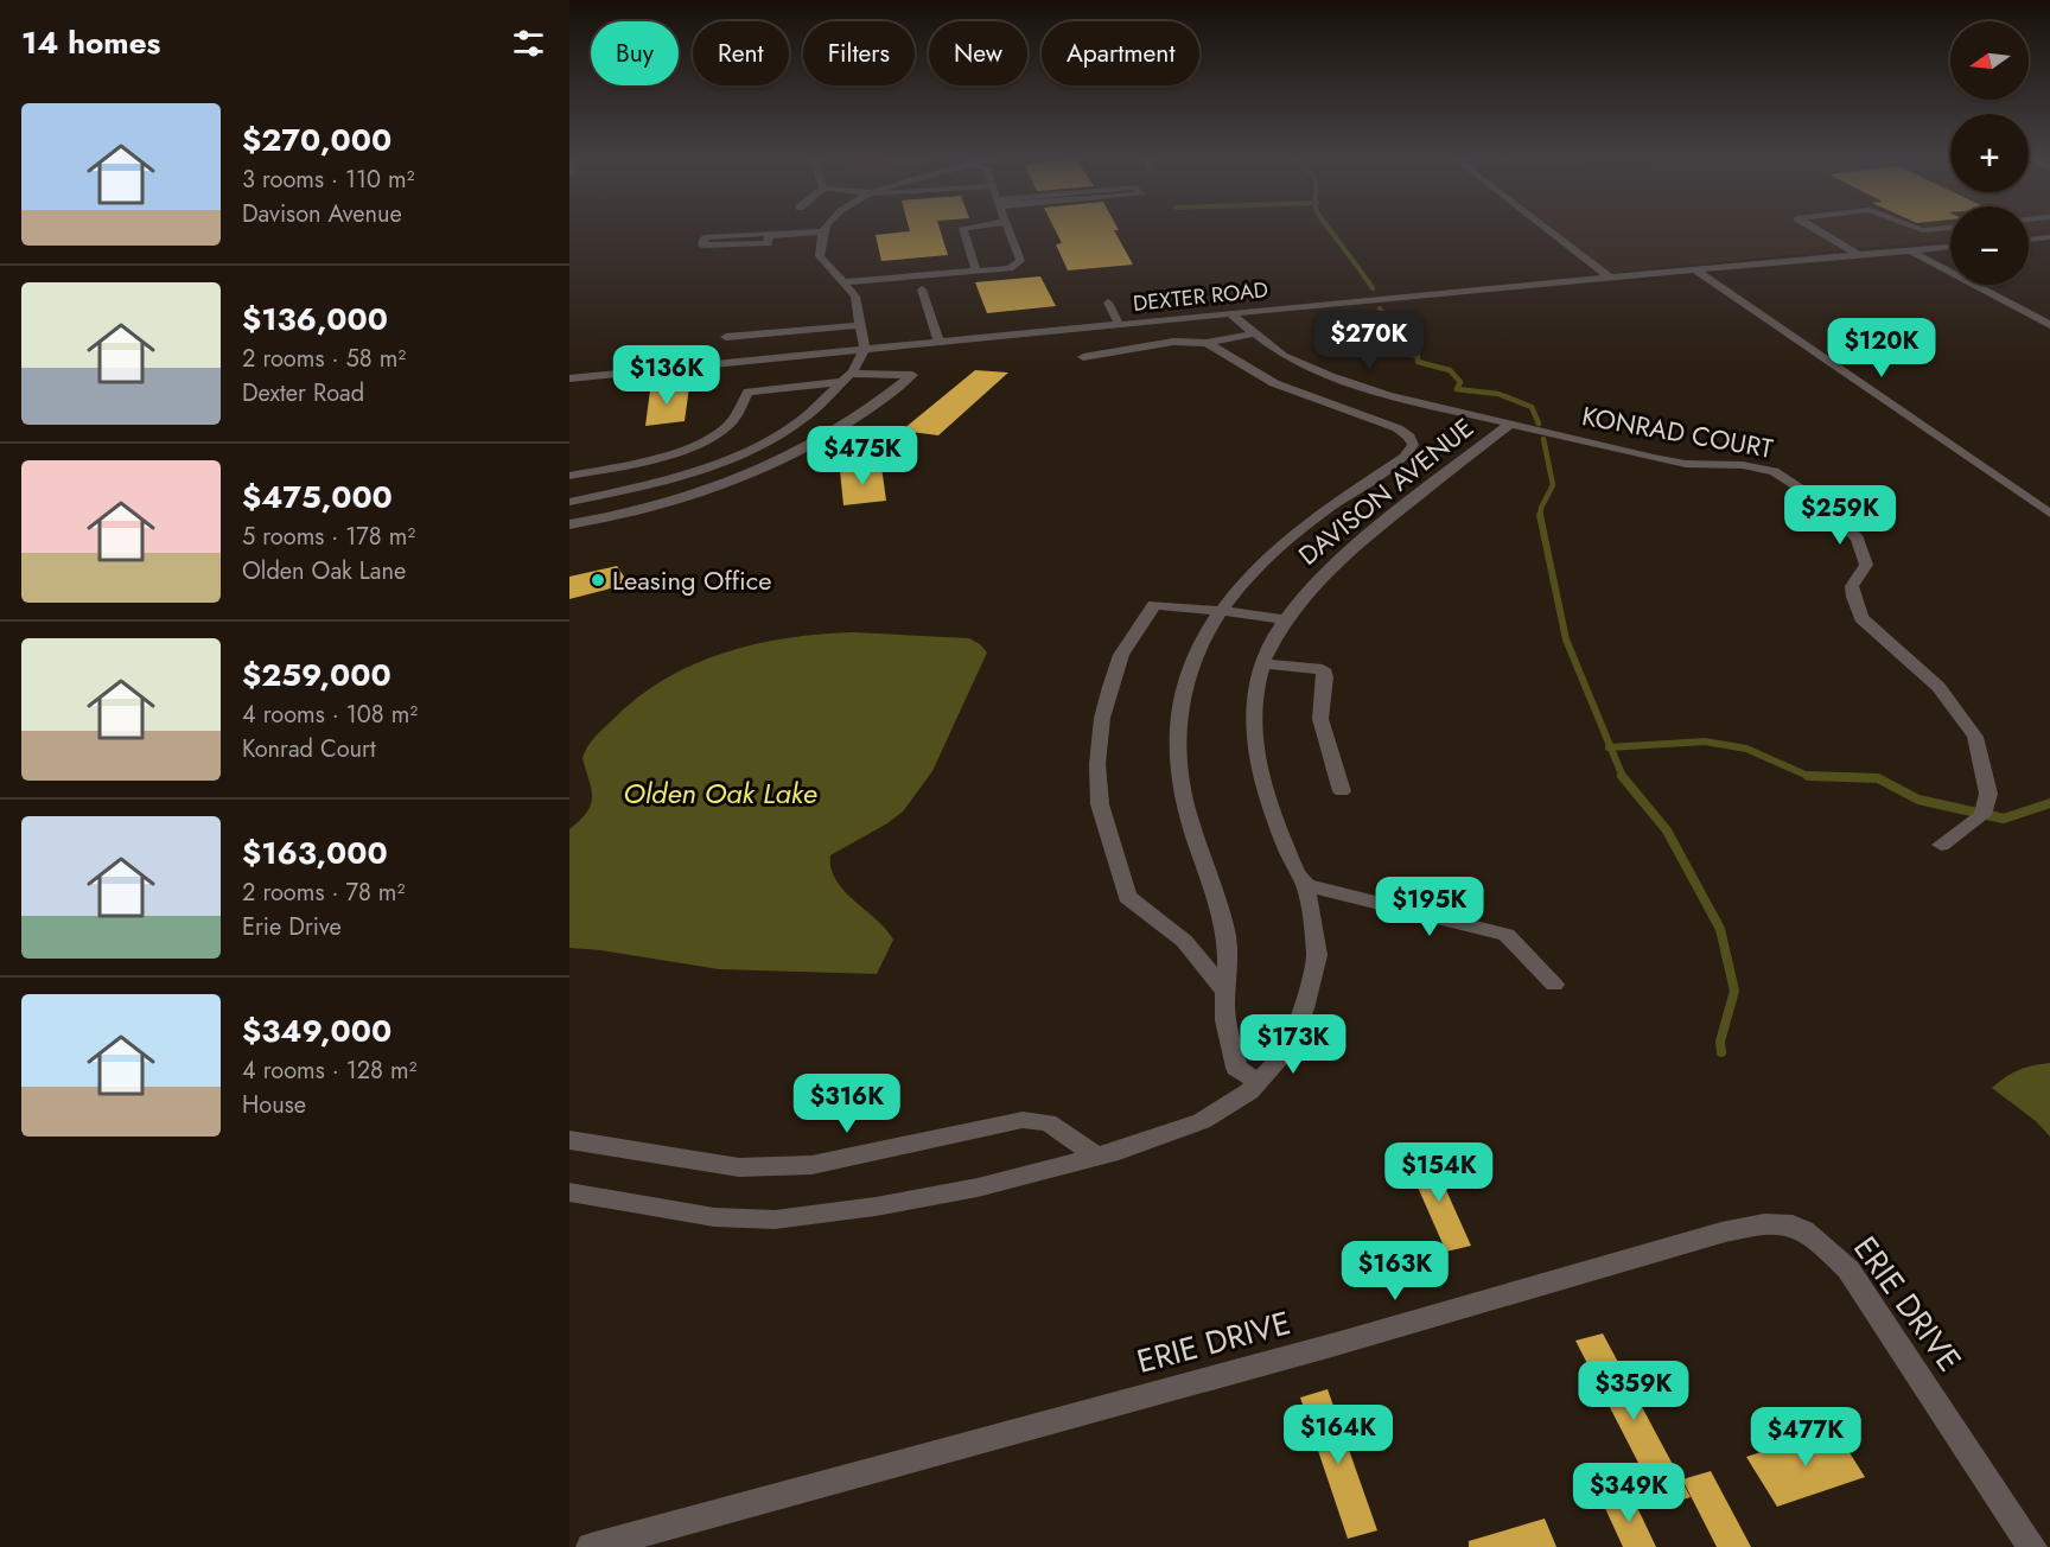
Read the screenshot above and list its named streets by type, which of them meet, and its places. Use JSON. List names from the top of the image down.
{
  "streets": {
    "street": [
      "DEXTER ROAD",
      "KONRAD COURT",
      "DAVISON AVENUE",
      "ERIE DRIVE"
    ]
  },
  "crossings": [
    ["DEXTER ROAD", "DAVISON AVENUE"],
    ["KONRAD COURT", "DAVISON AVENUE"]
  ],
  "water": ["Olden Oak Lake"],
  "places": ["Leasing Office"],
  "north": "left",
  "page": {
    "heading": "14 homes",
    "map_buttons": ["+", "−"],
    "chip": [
      "Buy",
      "Rent",
      "Filters",
      "New",
      "Apartment"
    ],
    "list": [
      {
        "name": "$270,000",
        "note": "3 rooms · 110 m² · Davison Avenue"
      },
      {
        "name": "$136,000",
        "note": "2 rooms · 58 m² · Dexter Road"
      },
      {
        "name": "$475,000",
        "note": "5 rooms · 178 m² · Olden Oak Lane"
      },
      {
        "name": "$259,000",
        "note": "4 rooms · 108 m² · Konrad Court"
      },
      {
        "name": "$163,000",
        "note": "2 rooms · 78 m² · Erie Drive"
      },
      {
        "name": "$349,000",
        "note": "4 rooms · 128 m² · House"
      }
    ],
    "price": [
      "$270K",
      "$120K",
      "$136K",
      "$475K",
      "$259K",
      "$195K",
      "$173K",
      "$316K",
      "$154K",
      "$163K",
      "$359K",
      "$164K",
      "$477K",
      "$349K"
    ]
  }
}
